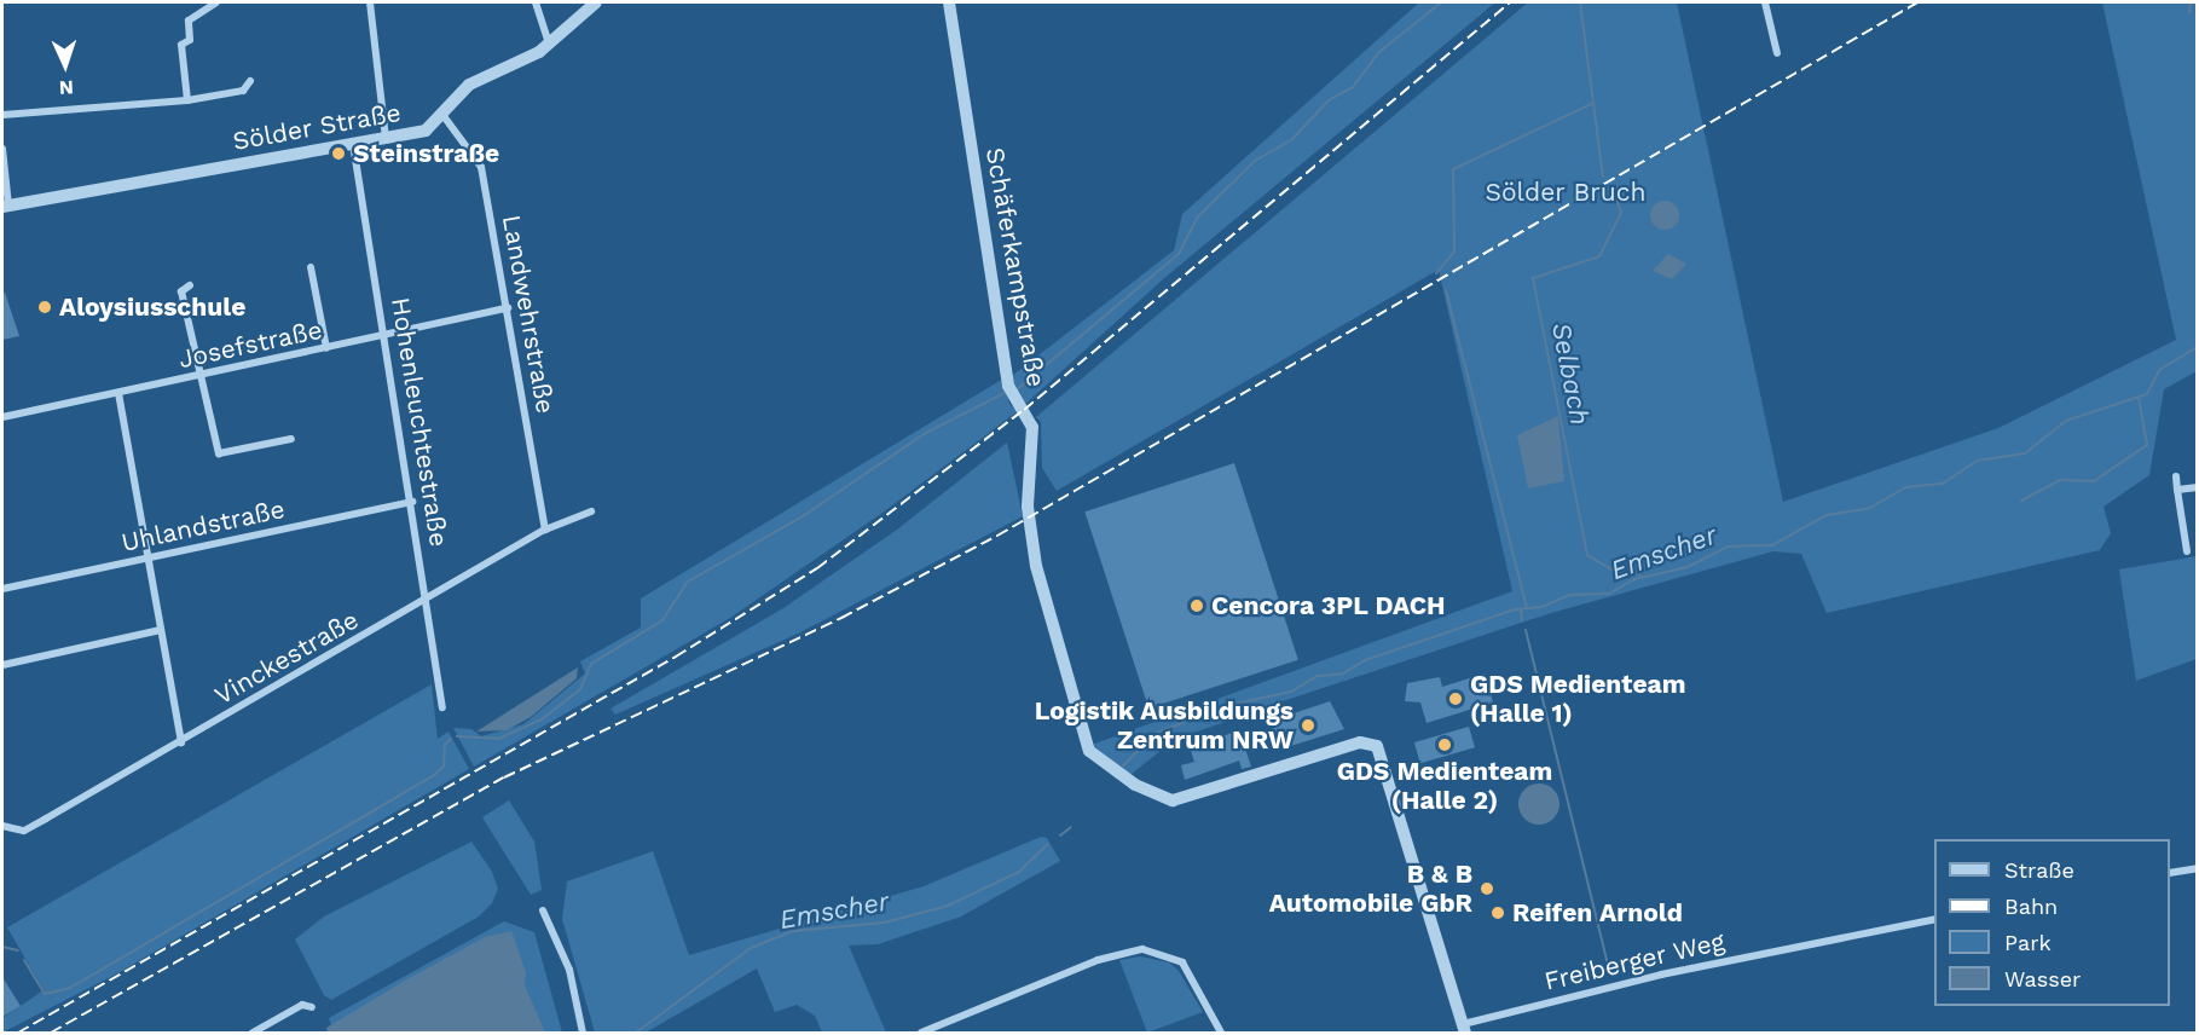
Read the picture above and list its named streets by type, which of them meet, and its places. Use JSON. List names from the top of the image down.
{
  "streets": {
    "street": [
      "Sölder Straße",
      "Schäferkampstraße",
      "Landwehrstraße",
      "Josefstraße",
      "Hohenleuchtestraße",
      "Uhlandstraße",
      "Vinckestraße",
      "Freiberger Weg"
    ]
  },
  "crossings": [
    ["Sölder Straße", "Landwehrstraße"],
    ["Sölder Straße", "Hohenleuchtestraße"],
    ["Schäferkampstraße", "Freiberger Weg"],
    ["Landwehrstraße", "Josefstraße"],
    ["Landwehrstraße", "Vinckestraße"],
    ["Josefstraße", "Hohenleuchtestraße"],
    ["Hohenleuchtestraße", "Uhlandstraße"],
    ["Hohenleuchtestraße", "Vinckestraße"]
  ],
  "water": ["Selbach", "Emscher"],
  "parks": ["Sölder Bruch"],
  "places": [
    "Steinstraße",
    "Aloysiusschule",
    "Cencora 3PL DACH",
    "GDS Medienteam (Halle 1)",
    "Logistik Ausbildungs Zentrum NRW",
    "GDS Medienteam (Halle 2)",
    "B & B Automobile GbR",
    "Reifen Arnold"
  ],
  "legend": [
    "Straße",
    "Bahn",
    "Park",
    "Wasser"
  ],
  "north": "bottom"
}
